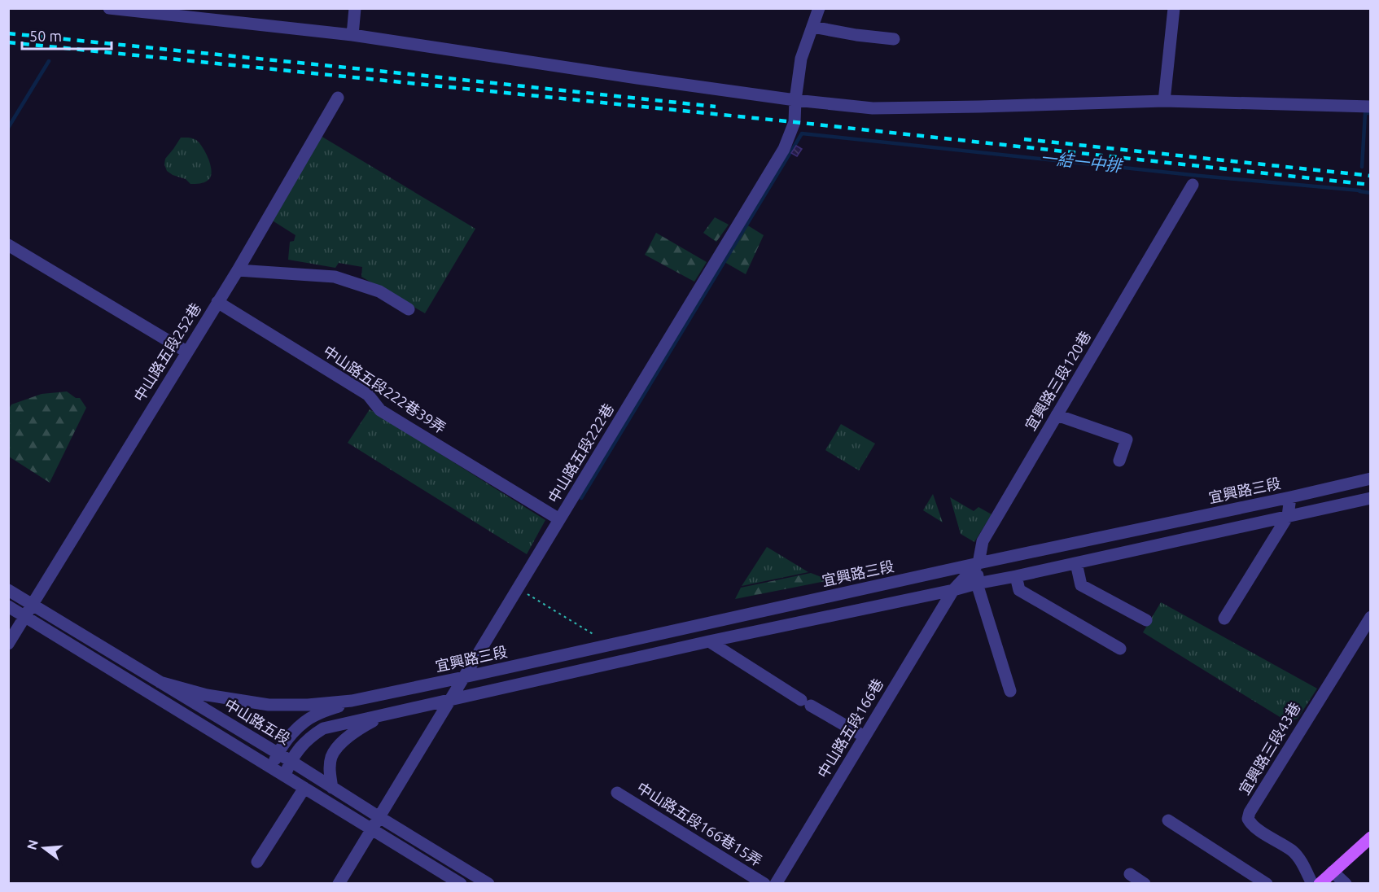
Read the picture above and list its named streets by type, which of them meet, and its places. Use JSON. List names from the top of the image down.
{
  "streets": {
    "street": [
      "中山路五段252巷",
      "宜興路三段120巷",
      "中山路五段222巷39弄",
      "中山路五段222巷",
      "宜興路三段",
      "中山路五段",
      "中山路五段166巷",
      "宜興路三段43巷",
      "中山路五段166巷15弄"
    ]
  },
  "crossings": [
    ["中山路五段252巷", "中山路五段222巷39弄"],
    ["中山路五段252巷", "中山路五段"],
    ["宜興路三段120巷", "宜興路三段"],
    ["中山路五段222巷39弄", "中山路五段222巷"],
    ["中山路五段222巷", "宜興路三段"],
    ["中山路五段222巷", "中山路五段"],
    ["宜興路三段", "中山路五段"]
  ],
  "water": ["一結一中排"],
  "scale_bar": "50 m",
  "north": "left"
}
